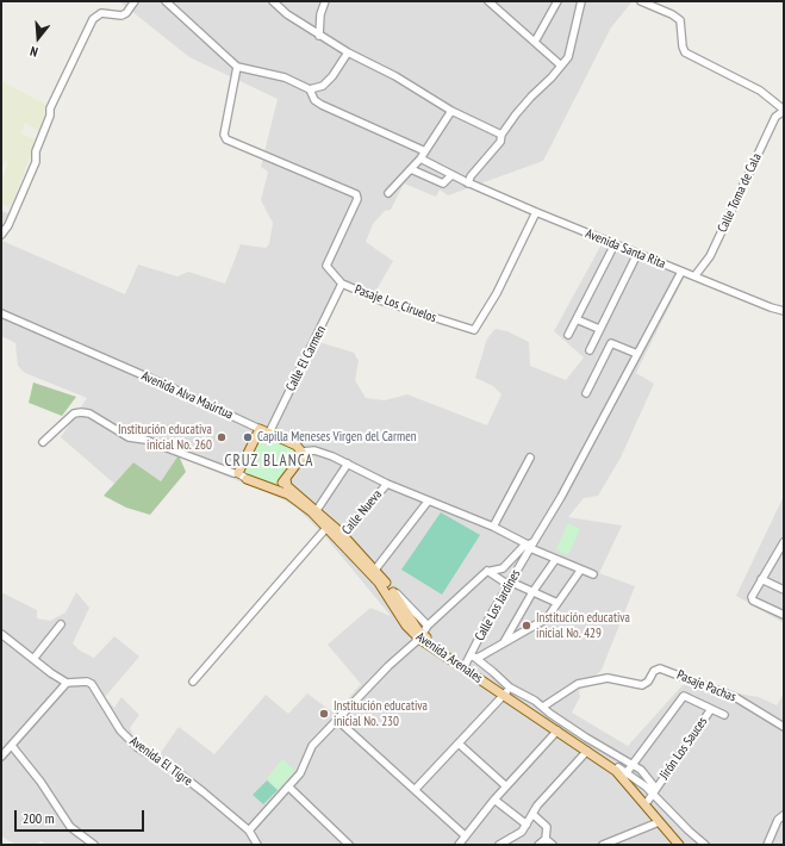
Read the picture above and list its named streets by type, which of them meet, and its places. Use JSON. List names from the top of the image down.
{
  "streets": {
    "main road": ["Avenida Alva Maúrtua", "Avenida Arenales"],
    "street": [
      "Calle Toma de Cala",
      "Avenida Santa Rita",
      "Pasaje Los Ciruelos",
      "Calle El Carmen",
      "Calle Nueva",
      "Calle Los Jardines",
      "Pasaje Pachas",
      "Jirón Los Sauces",
      "Avenida El Tigre"
    ]
  },
  "crossings": [
    ["Calle Toma de Cala", "Avenida Santa Rita"],
    ["Avenida Santa Rita", "Pasaje Los Ciruelos"],
    ["Avenida Santa Rita", "Calle Los Jardines"],
    ["Pasaje Los Ciruelos", "Calle El Carmen"],
    ["Calle El Carmen", "Avenida Alva Maúrtua"],
    ["Avenida Alva Maúrtua", "Calle Nueva"],
    ["Avenida Alva Maúrtua", "Calle Los Jardines"],
    ["Calle Nueva", "Avenida Arenales"],
    ["Calle Los Jardines", "Avenida Arenales"],
    ["Avenida Arenales", "Jirón Los Sauces"]
  ],
  "districts": ["CRUZ BLANCA"],
  "places": [
    "Institución educativa inicial No. 260",
    "Capilla Meneses Virgen del Carmen",
    "Institución educativa inicial No. 429",
    "Institución educativa inicial No. 230"
  ],
  "scale_bar": "200 m",
  "north": "bottom"
}
